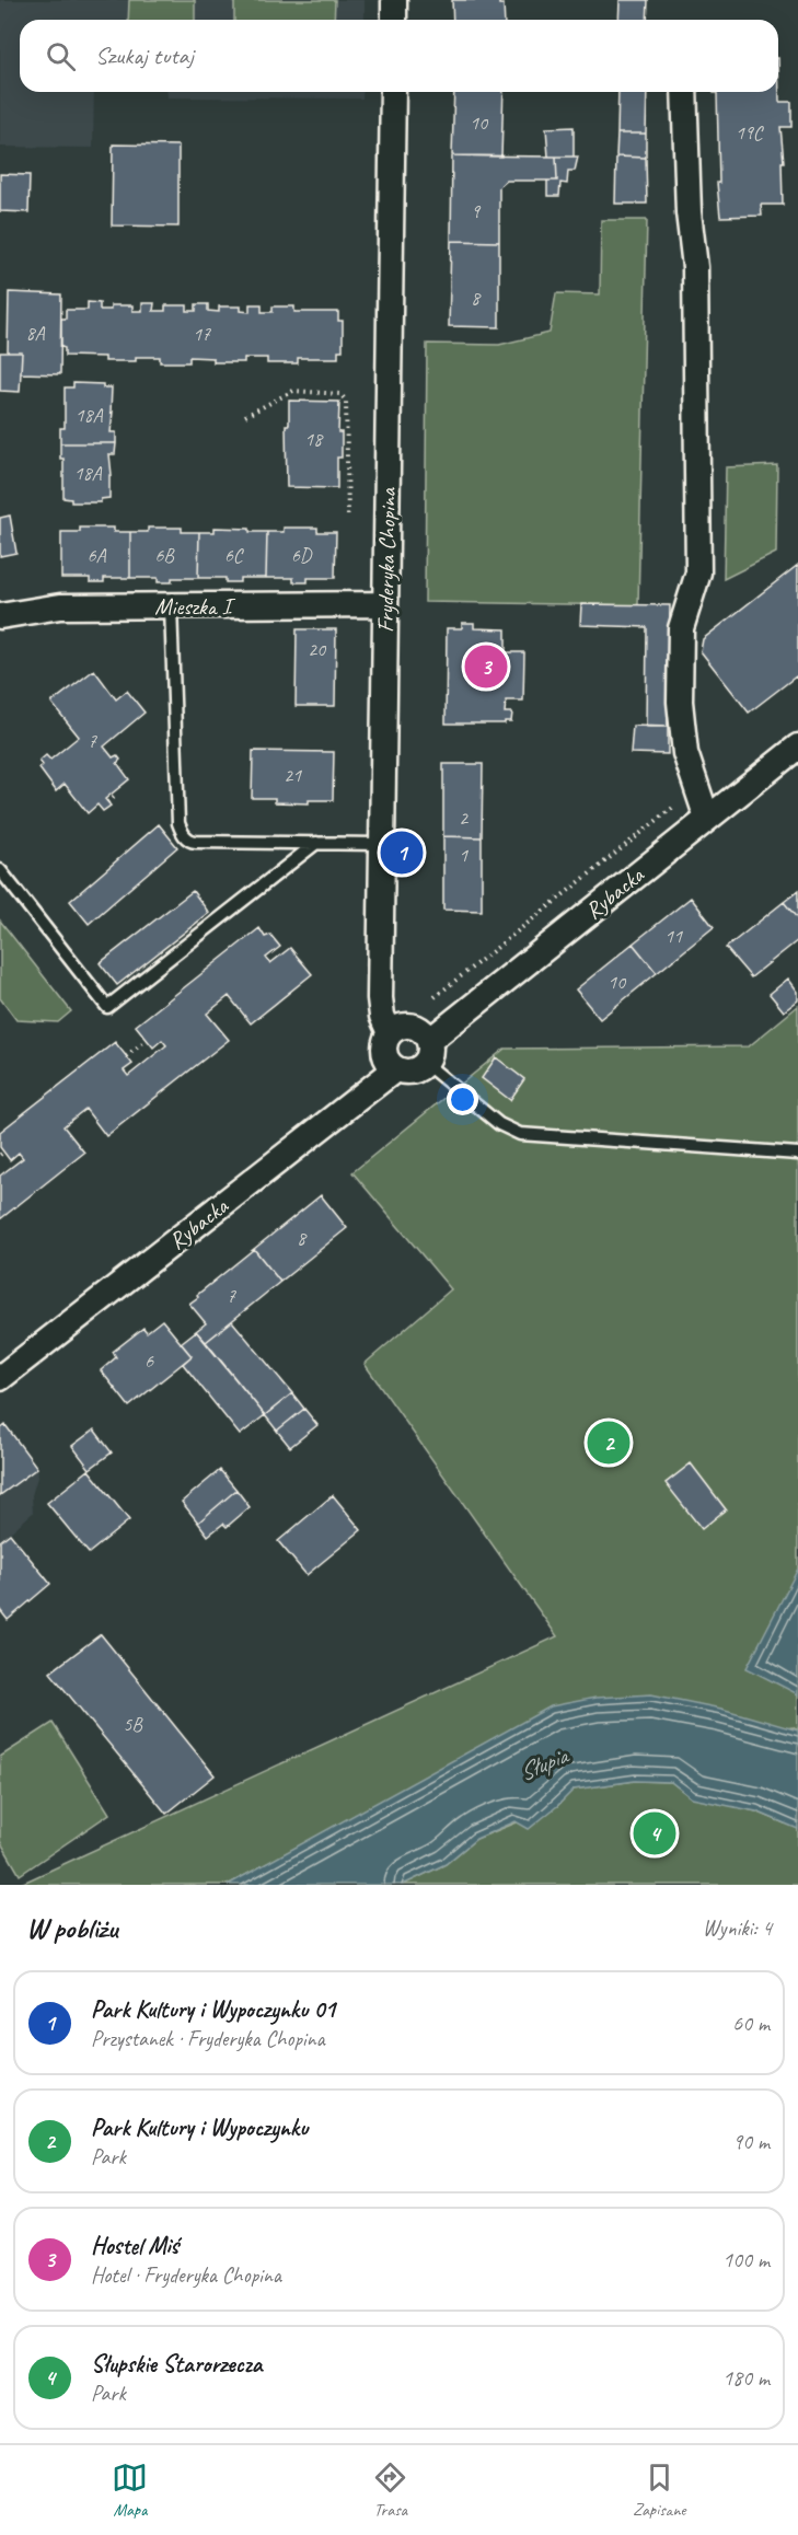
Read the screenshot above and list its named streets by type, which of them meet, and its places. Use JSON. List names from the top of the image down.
{
  "streets": {
    "street": ["Fryderyka Chopina", "Mieszka I", "Rybacka"]
  },
  "crossings": [
    ["Fryderyka Chopina", "Mieszka I"],
    ["Fryderyka Chopina", "Rybacka"]
  ],
  "water": ["Słupia"],
  "house_numbers": [
    "10",
    "19C",
    "9",
    "8",
    "8A",
    "17",
    "18A",
    "18",
    "18A",
    "6A",
    "6B",
    "6C",
    "6D",
    "20",
    "7",
    "21",
    "2",
    "1",
    "11",
    "10",
    "8",
    "7",
    "6",
    "5B"
  ],
  "page": {
    "search": "Szukaj tutaj",
    "pins": [
      "3",
      "1",
      "2",
      "4"
    ],
    "heading": ["W pobliżu", "Wyniki: 4"],
    "list": [
      {
        "mark": "1",
        "name": "Park Kultury i Wypoczynku 01",
        "note": "Przystanek · Fryderyka Chopina",
        "value": "60 m"
      },
      {
        "mark": "2",
        "name": "Park Kultury i Wypoczynku",
        "note": "Park",
        "value": "90 m"
      },
      {
        "mark": "3",
        "name": "Hostel Miś",
        "note": "Hotel · Fryderyka Chopina",
        "value": "100 m"
      },
      {
        "mark": "4",
        "name": "Słupskie Starorzecza",
        "note": "Park",
        "value": "180 m"
      }
    ],
    "nav": ["Mapa", "Trasa", "Zapisane"]
  }
}
